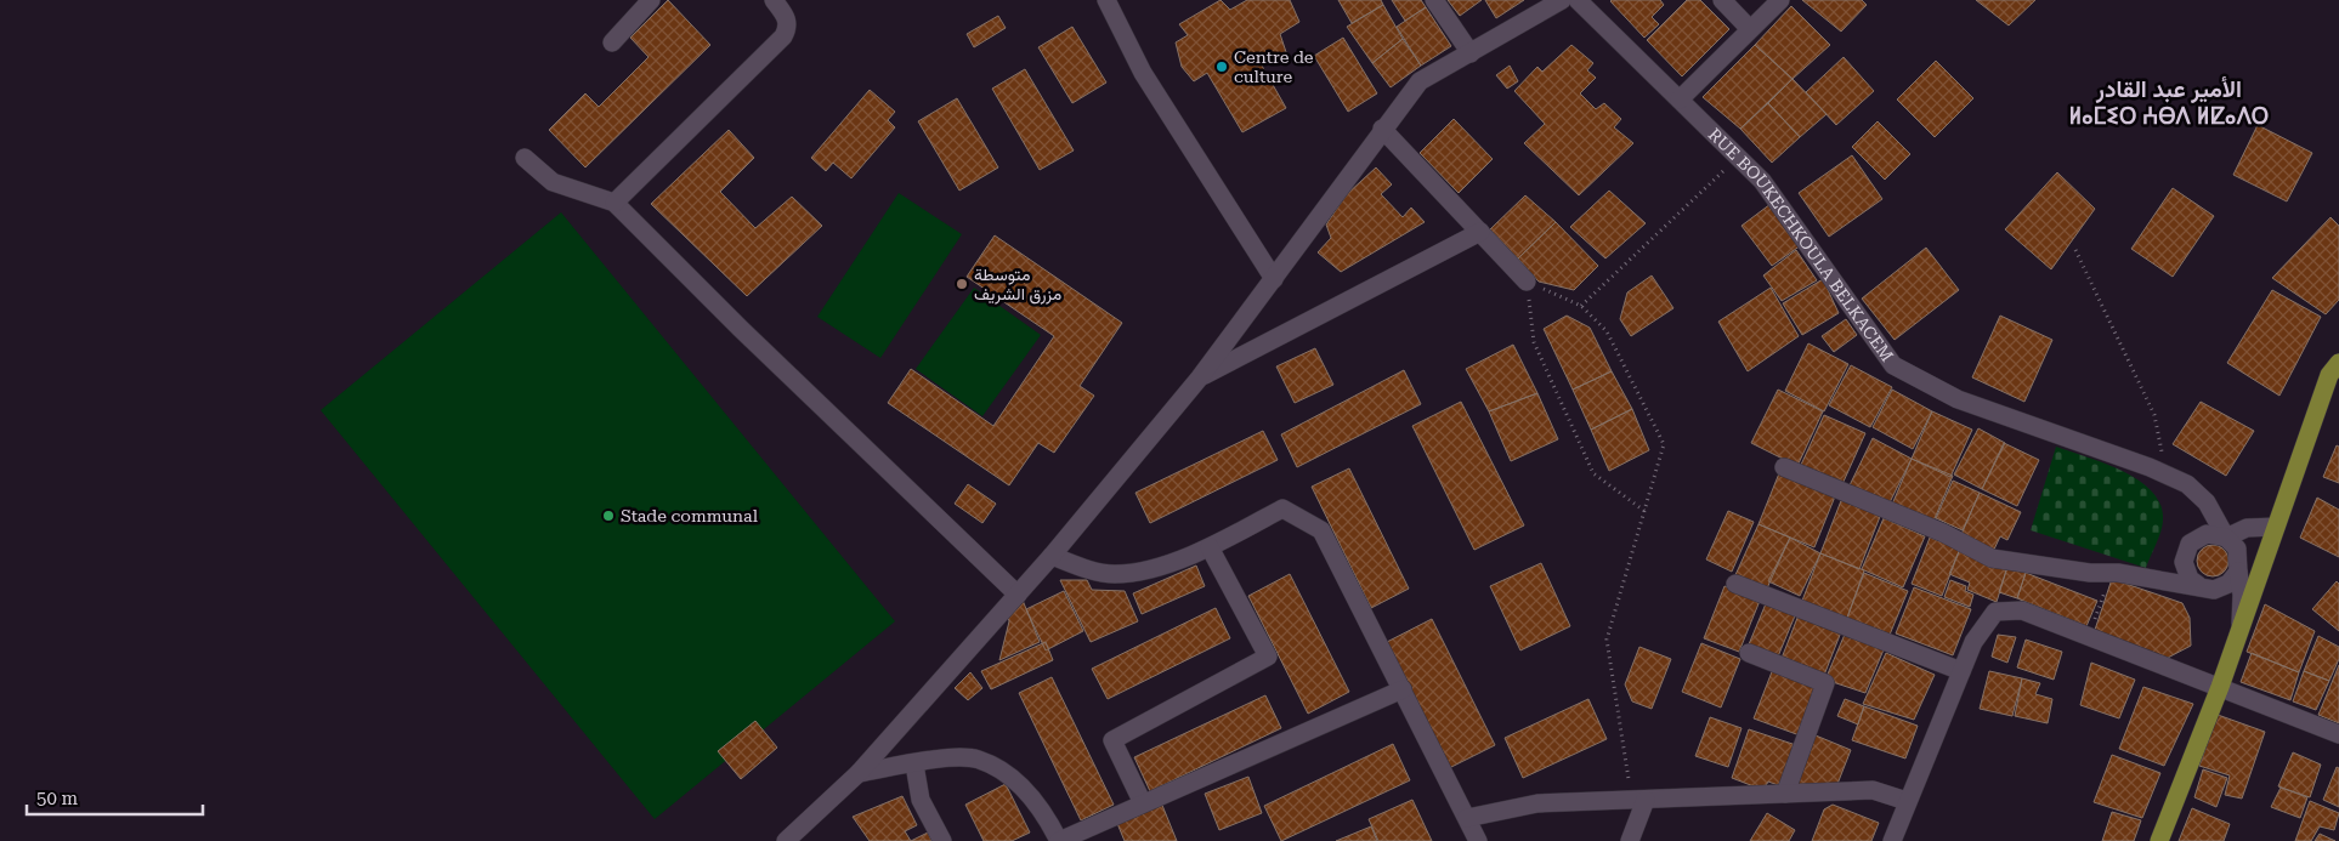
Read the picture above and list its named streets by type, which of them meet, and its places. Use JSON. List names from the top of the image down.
{
  "streets": {
    "street": ["RUE BOUKECHKOULA BELKACEM"]
  },
  "districts": ["الأمير عبد القادر ⵍⴰⵎⵉⵔ ⵄⴱⴷ ⵍⵇⴰⴷⵔ"],
  "places": ["Centre de culture", "متوسطة مزرق الشريف", "Stade communal"],
  "scale_bar": "50 m"
}
